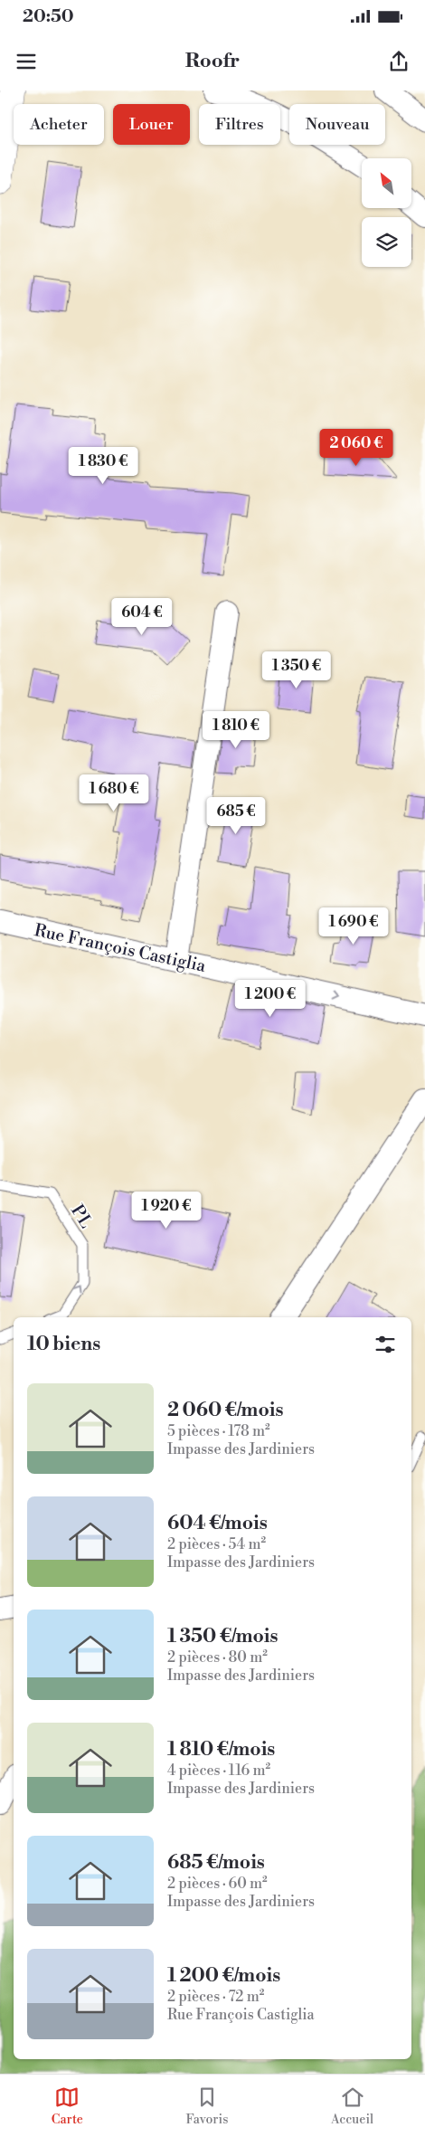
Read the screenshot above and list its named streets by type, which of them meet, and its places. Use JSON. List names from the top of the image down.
{
  "streets": {
    "street": ["Rue François Castiglia"],
    "lane": ["PL"]
  },
  "one_way": ["Rue François Castiglia"],
  "north": "top left",
  "page": {
    "status": "20:50",
    "header": "Roofr",
    "chip": [
      "Acheter",
      "Louer",
      "Filtres",
      "Nouveau"
    ],
    "price": [
      "2 060 €",
      "1 830 €",
      "604 €",
      "1 350 €",
      "1 810 €",
      "1 680 €",
      "685 €",
      "1 690 €",
      "1 200 €",
      "1 920 €"
    ],
    "heading": "10 biens",
    "list": [
      {
        "name": "2 060 €/mois",
        "note": "5 pièces · 178 m² · Impasse des Jardiniers"
      },
      {
        "name": "604 €/mois",
        "note": "2 pièces · 54 m² · Impasse des Jardiniers"
      },
      {
        "name": "1 350 €/mois",
        "note": "2 pièces · 80 m² · Impasse des Jardiniers"
      },
      {
        "name": "1 810 €/mois",
        "note": "4 pièces · 116 m² · Impasse des Jardiniers"
      },
      {
        "name": "685 €/mois",
        "note": "2 pièces · 60 m² · Impasse des Jardiniers"
      },
      {
        "name": "1 200 €/mois",
        "note": "2 pièces · 72 m² · Rue François Castiglia"
      }
    ],
    "tabs": ["Carte", "Favoris", "Accueil"]
  }
}
